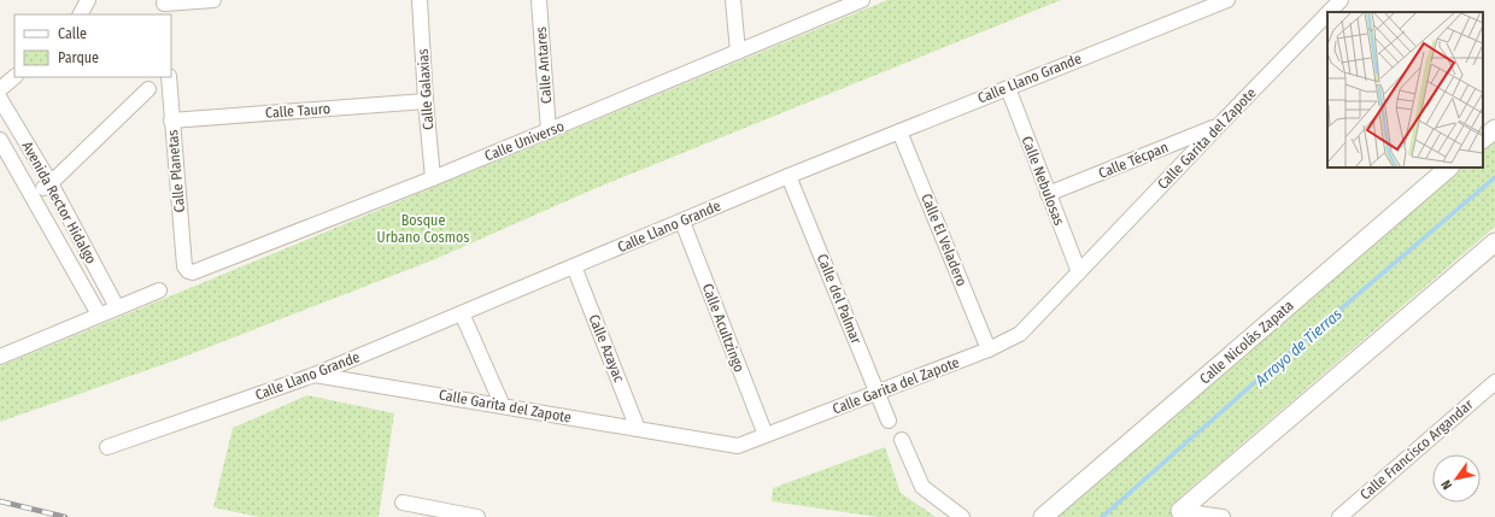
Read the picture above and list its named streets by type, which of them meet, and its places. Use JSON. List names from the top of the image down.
{
  "streets": {
    "street": [
      "Calle Antares",
      "Calle Llano Grande",
      "Calle Galaxias",
      "Calle Tauro",
      "Calle Garita del Zapote",
      "Calle Universo",
      "Calle Técpan",
      "Calle Planetas",
      "Calle Nebulosas",
      "Avenida Rector Hidalgo",
      "Calle El Veladero",
      "Calle del Palmar",
      "Calle Acultzingo",
      "Calle Nicolás Zapata",
      "Calle Azayac",
      "Calle Francisco Argandar"
    ]
  },
  "crossings": [
    ["Calle Antares", "Calle Universo"],
    ["Calle Llano Grande", "Calle Garita del Zapote"],
    ["Calle Llano Grande", "Calle Nebulosas"],
    ["Calle Llano Grande", "Calle El Veladero"],
    ["Calle Llano Grande", "Calle del Palmar"],
    ["Calle Llano Grande", "Calle Acultzingo"],
    ["Calle Llano Grande", "Calle Azayac"],
    ["Calle Galaxias", "Calle Tauro"],
    ["Calle Galaxias", "Calle Universo"],
    ["Calle Tauro", "Calle Planetas"],
    ["Calle Garita del Zapote", "Calle Técpan"],
    ["Calle Garita del Zapote", "Calle Nebulosas"],
    ["Calle Garita del Zapote", "Calle El Veladero"],
    ["Calle Garita del Zapote", "Calle del Palmar"],
    ["Calle Garita del Zapote", "Calle Acultzingo"],
    ["Calle Garita del Zapote", "Calle Azayac"],
    ["Calle Universo", "Calle Planetas"],
    ["Calle Técpan", "Calle Nebulosas"]
  ],
  "water": ["Arroyo de Tierras"],
  "parks": ["Bosque Urbano Cosmos"],
  "legend": ["Calle", "Parque"],
  "north": "bottom left"
}
